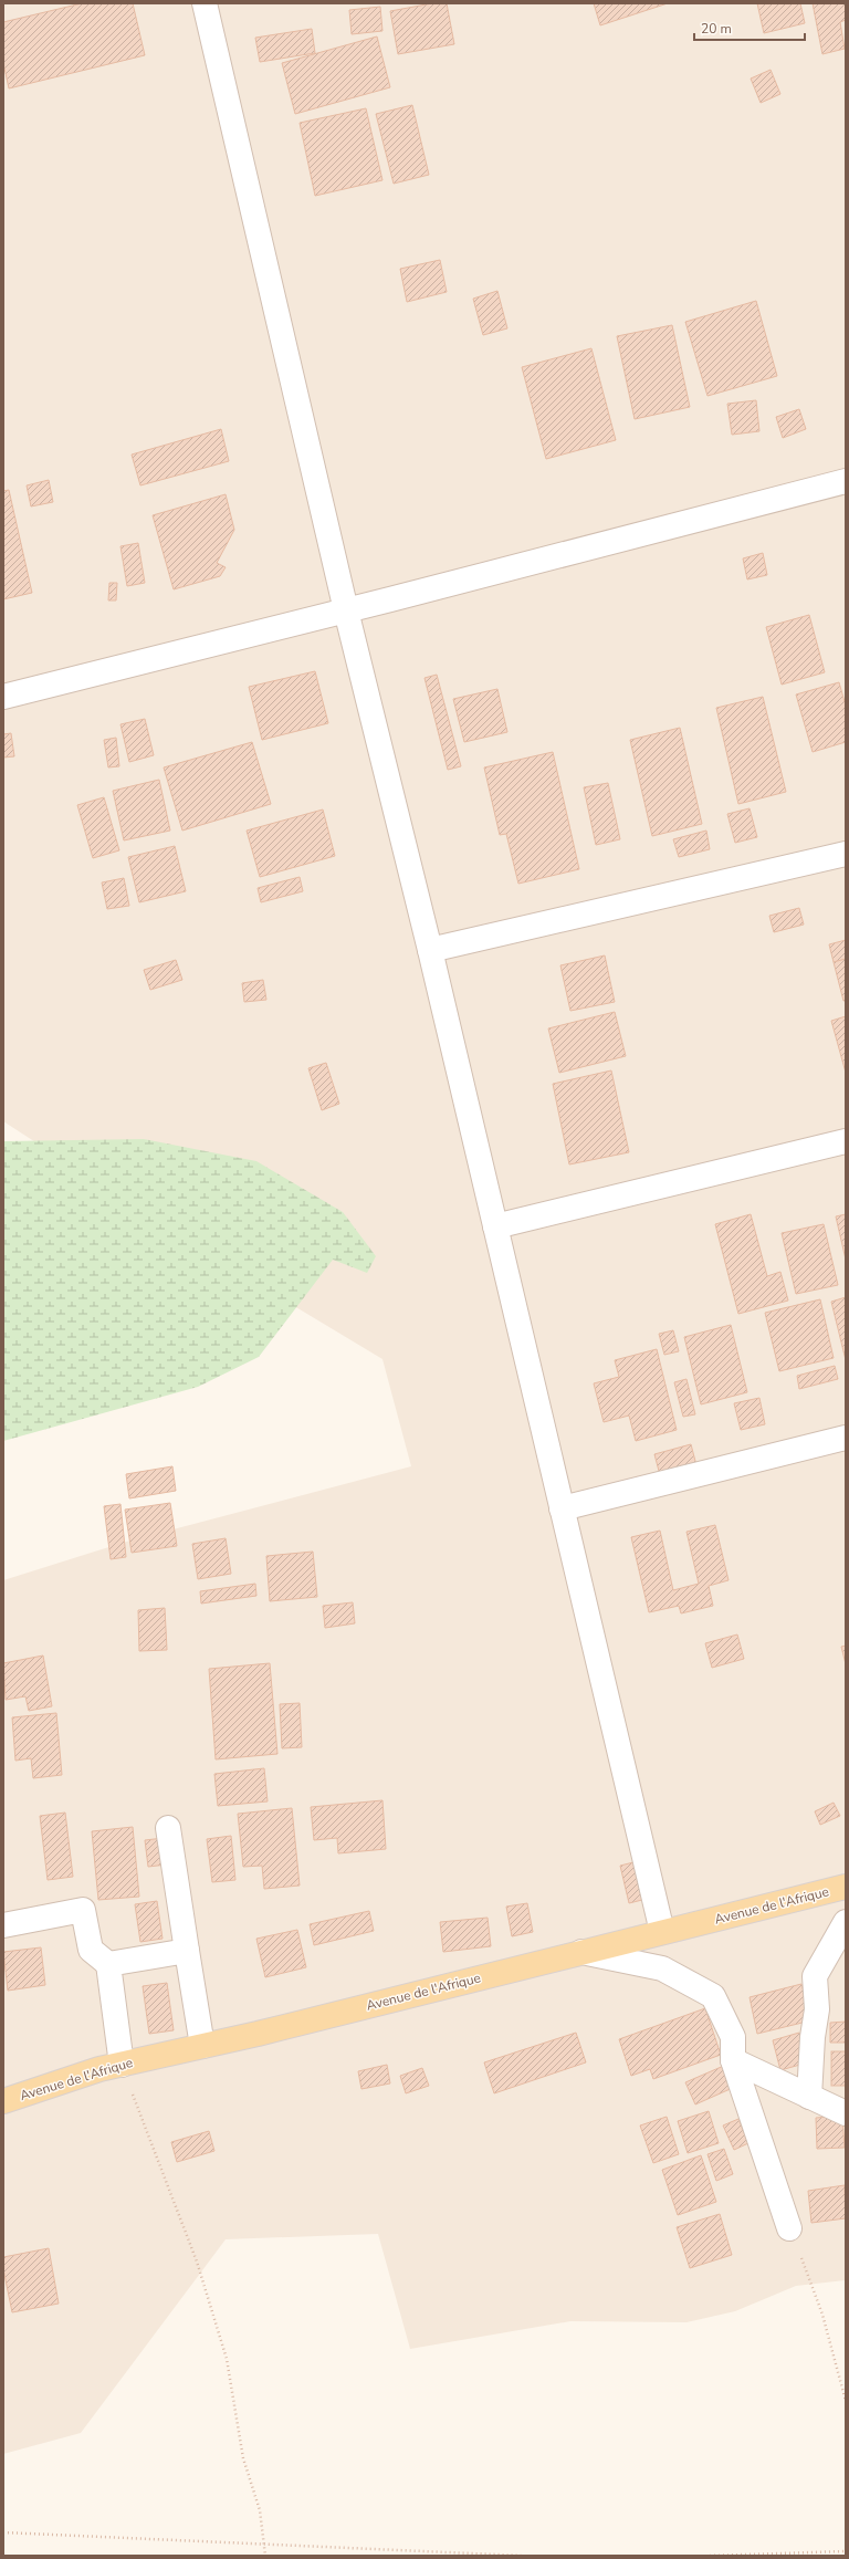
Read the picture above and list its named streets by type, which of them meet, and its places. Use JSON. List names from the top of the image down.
{
  "streets": {
    "main road": ["Avenue de l'Afrique"]
  },
  "scale_bar": "20 m"
}
